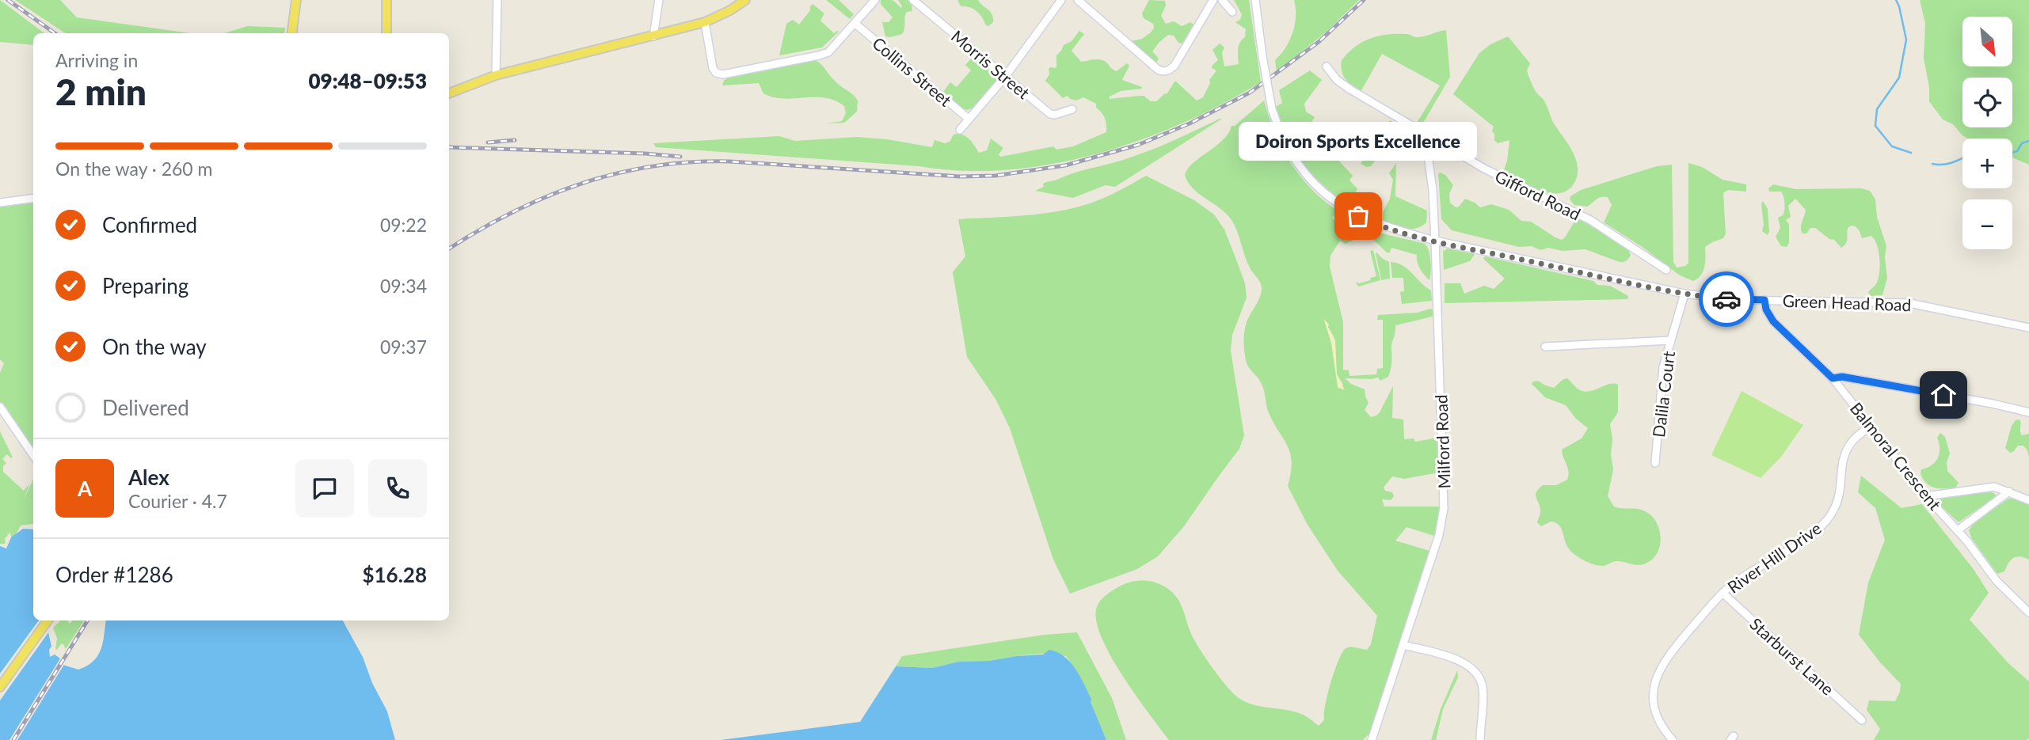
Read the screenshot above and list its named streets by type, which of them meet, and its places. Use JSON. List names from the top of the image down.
{
  "streets": {
    "street": [
      "Morris Street",
      "Collins Street",
      "Gifford Road",
      "Green Head Road",
      "Dalila Court",
      "Milford Road",
      "Balmoral Crescent",
      "River Hill Drive",
      "Starburst Lane"
    ]
  },
  "crossings": [
    ["Gifford Road", "Milford Road"],
    ["Green Head Road", "Dalila Court"],
    ["Green Head Road", "Milford Road"],
    ["Green Head Road", "Balmoral Crescent"],
    ["Balmoral Crescent", "River Hill Drive"],
    ["River Hill Drive", "Starburst Lane"]
  ],
  "places": ["Doiron Sports Excellence"],
  "north": "bottom right",
  "page": {
    "map_buttons": ["+", "−"],
    "heading": ["2 min", "Arriving in", "09:48–09:53"],
    "panel": [
      "Alex",
      "Courier · 4.7",
      "Order #1286",
      "$16.28"
    ],
    "bubble": "Doiron Sports Excellence",
    "bar": "On the way · 260 m",
    "list": [
      ["Confirmed", "09:22"],
      ["Preparing", "09:34"],
      ["On the way", "09:37"],
      "Delivered"
    ],
    "round": "A"
  }
}
